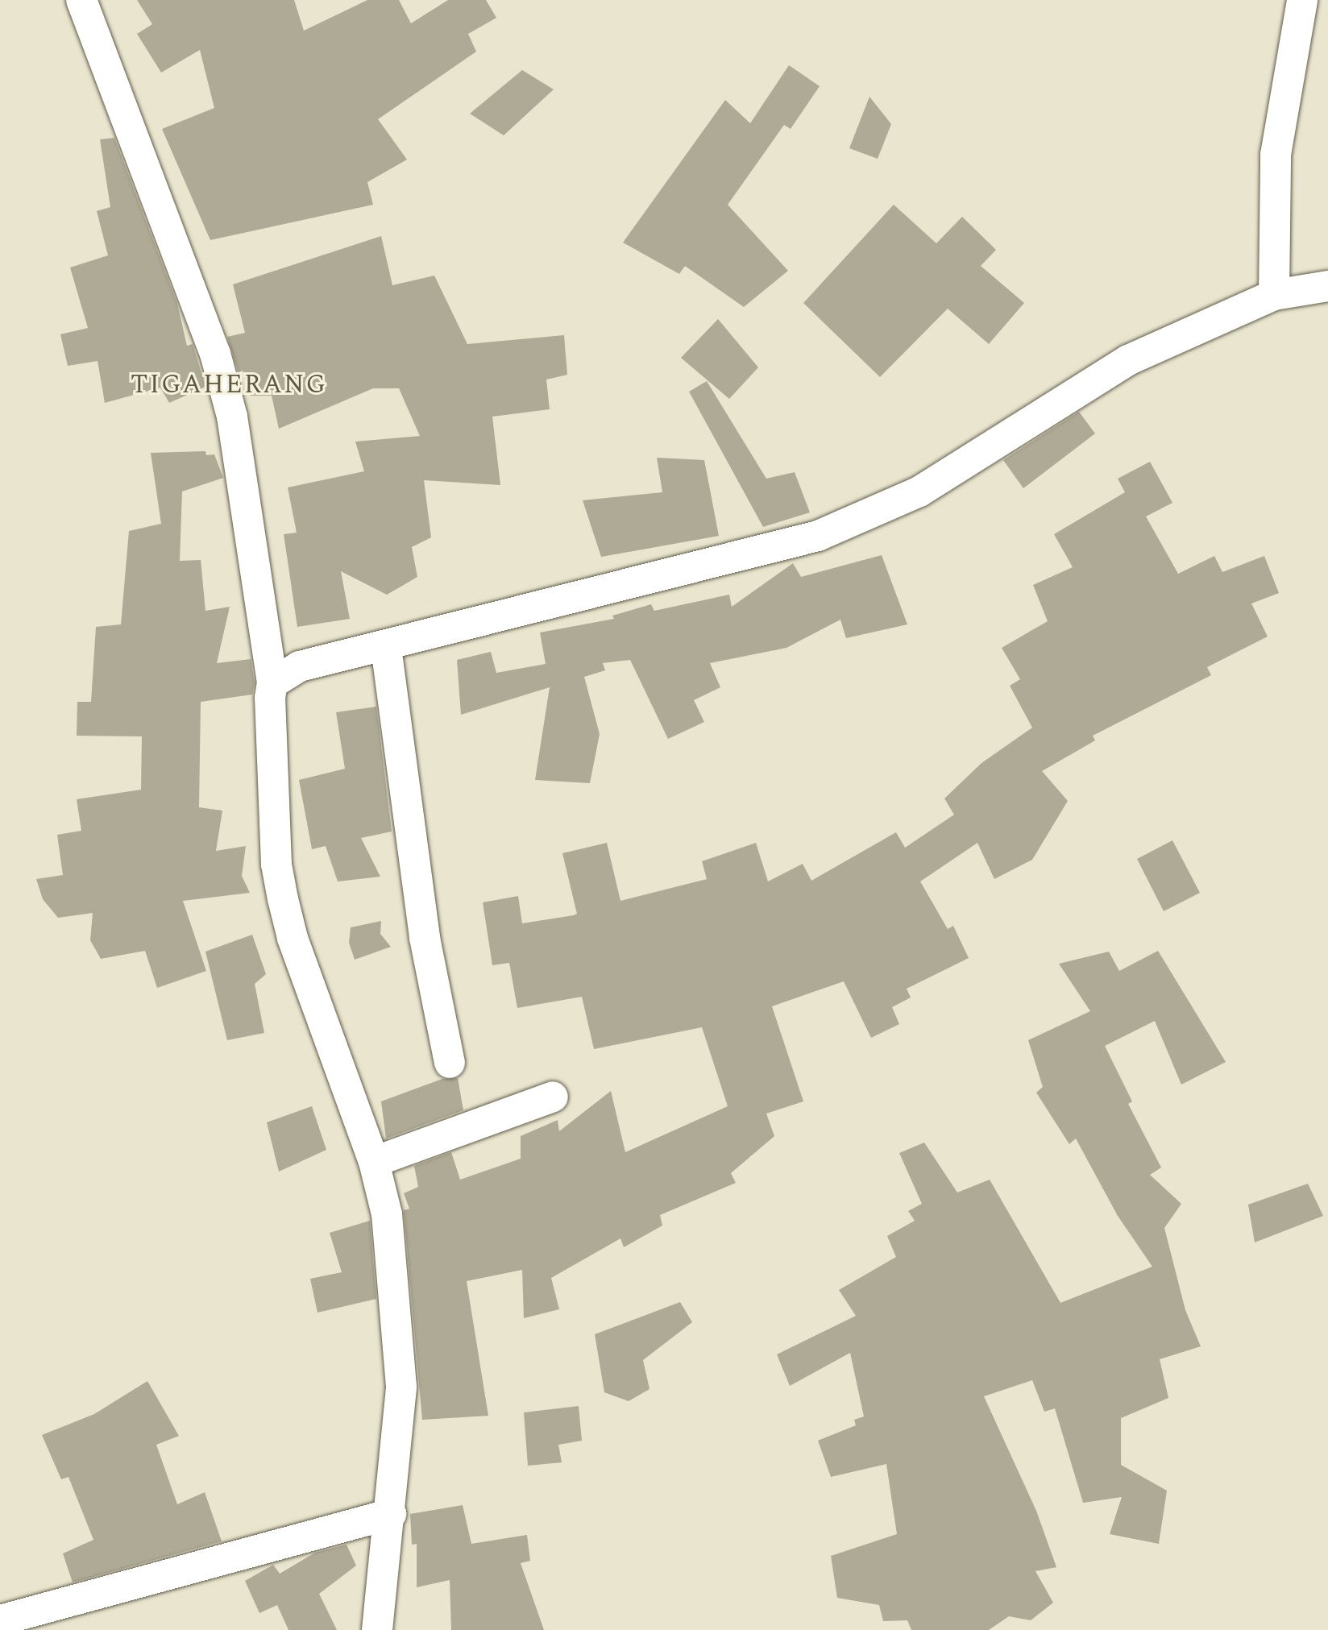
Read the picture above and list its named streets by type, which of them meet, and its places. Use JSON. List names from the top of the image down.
{
  "districts": ["TIGAHERANG"]
}
